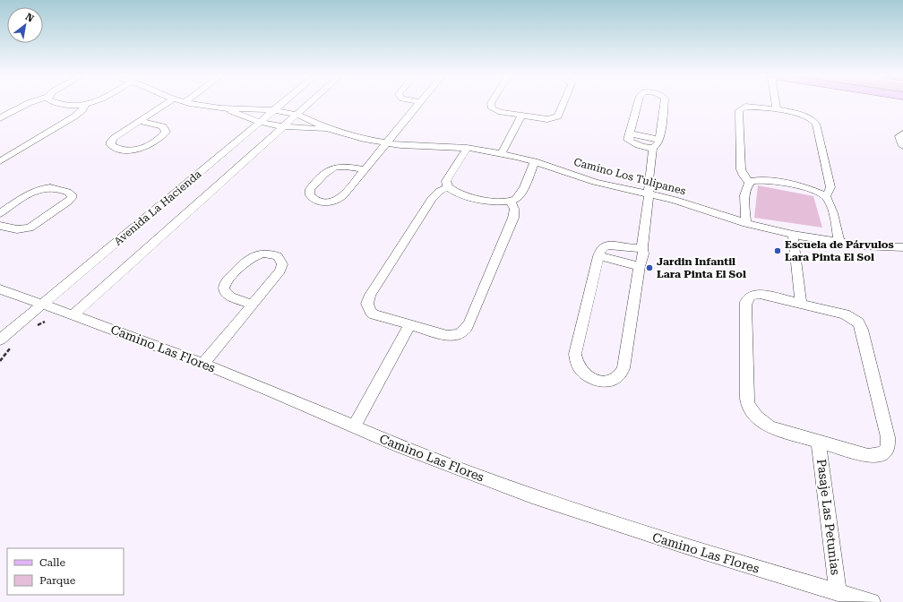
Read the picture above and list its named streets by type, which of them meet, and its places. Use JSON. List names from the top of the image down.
{
  "streets": {
    "street": [
      "Camino Los Tulipanes",
      "Avenida La Hacienda",
      "Camino Las Flores",
      "Pasaje Las Petunias"
    ]
  },
  "crossings": [
    ["Camino Los Tulipanes", "Avenida La Hacienda"],
    ["Avenida La Hacienda", "Camino Las Flores"],
    ["Camino Las Flores", "Pasaje Las Petunias"]
  ],
  "places": ["Escuela de Párvulos Lara Pinta El Sol", "Jardin Infantil Lara Pinta El Sol"],
  "legend": ["Calle", "Parque"],
  "north": "top right"
}
